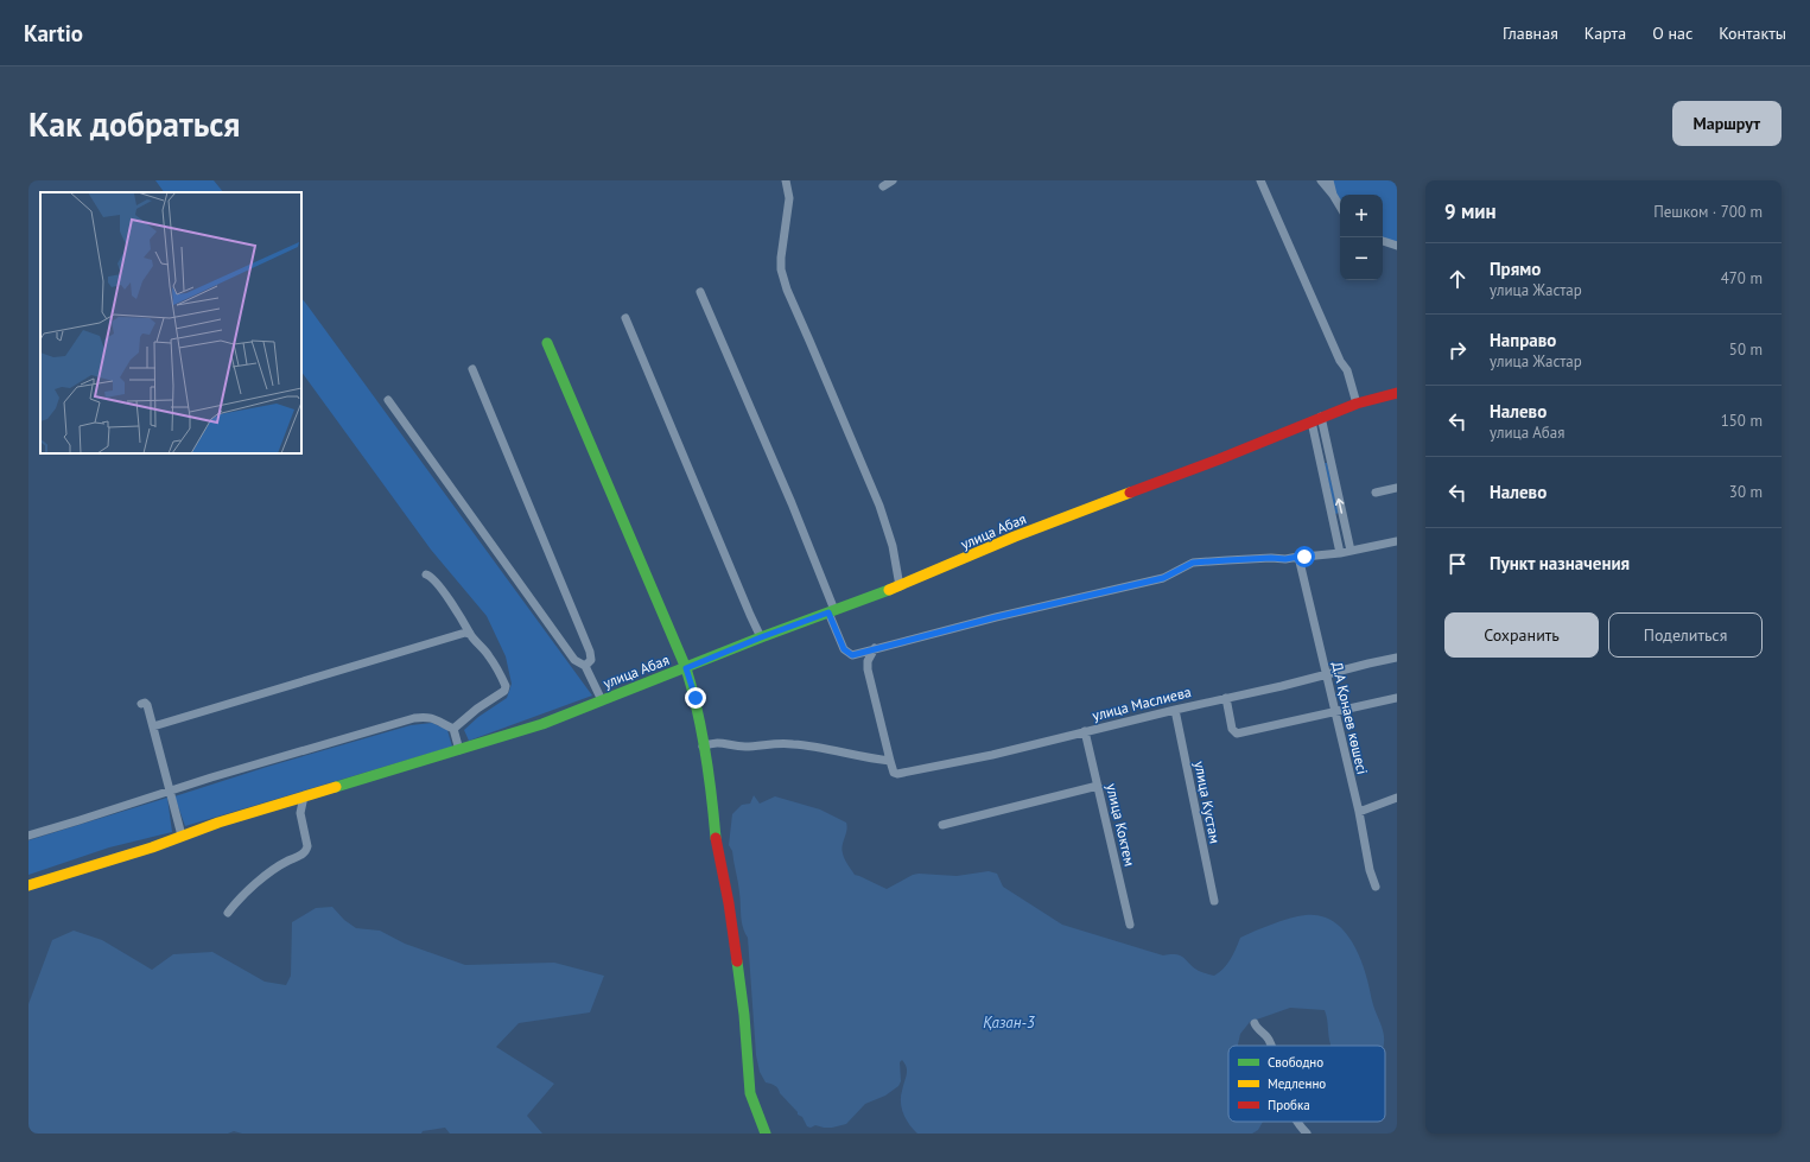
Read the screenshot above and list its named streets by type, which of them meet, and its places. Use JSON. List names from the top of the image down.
{
  "streets": {
    "main road": ["улица Абая"],
    "street": [
      "улица Маслиева",
      "Д.А Қонаев көшесі",
      "улица Кустам",
      "улица Коктем"
    ]
  },
  "crossings": [
    ["улица Маслиева", "Д.А Қонаев көшесі"],
    ["улица Маслиева", "улица Кустам"],
    ["улица Маслиева", "улица Коктем"]
  ],
  "water": ["Қазан-3"],
  "legend": ["Свободно", "Медленно", "Пробка"],
  "page": {
    "header": "Kartio",
    "nav": [
      "Главная",
      "Карта",
      "О нас",
      "Контакты"
    ],
    "buttons": [
      "Маршрут",
      ["Сохранить", "Поделиться"]
    ],
    "title": "Как добраться",
    "heading": ["9 мин", "Пешком · 700 m"],
    "map_buttons": ["+", "−"],
    "list": [
      ["Прямо", "улица Жастар", "470 m"],
      ["Направо", "улица Жастар", "50 m"],
      ["Налево", "улица Абая", "150 m"],
      ["Налево", "30 m"],
      "Пункт назначения"
    ]
  }
}
